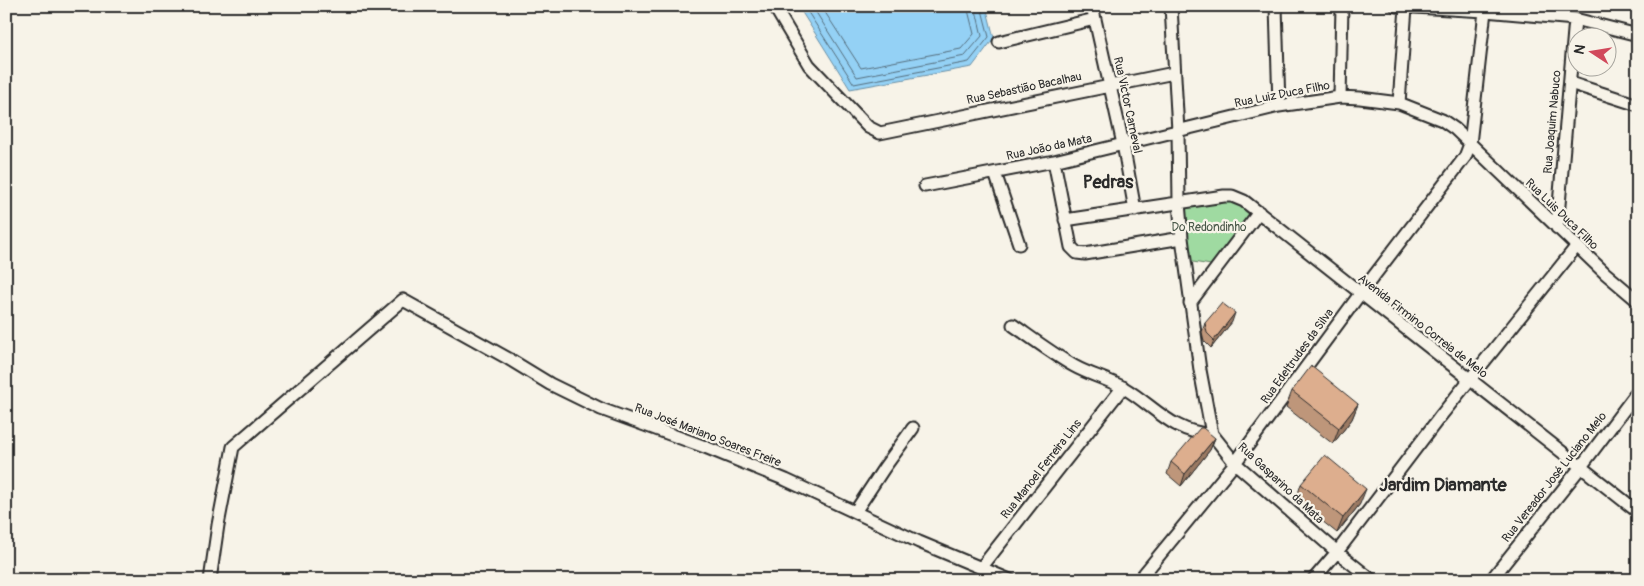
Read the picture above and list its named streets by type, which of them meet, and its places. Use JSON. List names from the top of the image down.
{
  "streets": {
    "street": [
      "Rua Sebastião Bacalhau",
      "Rua Luiz Duca Filho",
      "Rua Victor Carneval",
      "Rua Joaquim Nabuco",
      "Rua João da Mata",
      "Rua Luis Duca Filho",
      "Avenida Firmino Correia de Melo",
      "Rua Edeltrudes da Silva",
      "Rua José Mariano Soares Freire",
      "Rua Manoel Ferreira Lins",
      "Rua Vereador José Luciano Melo",
      "Rua Gasparino da Mata"
    ]
  },
  "crossings": [
    ["Rua Sebastião Bacalhau", "Rua Victor Carneval"],
    ["Rua Luiz Duca Filho", "Rua João da Mata"],
    ["Rua Luiz Duca Filho", "Rua Luis Duca Filho"],
    ["Rua Luiz Duca Filho", "Rua Edeltrudes da Silva"],
    ["Rua Victor Carneval", "Rua João da Mata"],
    ["Rua Victor Carneval", "Avenida Firmino Correia de Melo"],
    ["Rua Joaquim Nabuco", "Rua Luis Duca Filho"],
    ["Rua Luis Duca Filho", "Rua Edeltrudes da Silva"],
    ["Avenida Firmino Correia de Melo", "Rua Edeltrudes da Silva"],
    ["Avenida Firmino Correia de Melo", "Rua Vereador José Luciano Melo"],
    ["Rua Edeltrudes da Silva", "Rua Gasparino da Mata"],
    ["Rua José Mariano Soares Freire", "Rua Manoel Ferreira Lins"]
  ],
  "districts": ["Pedras", "Jardim Diamante"],
  "parks": ["Do Redondinho"],
  "north": "left"
}
